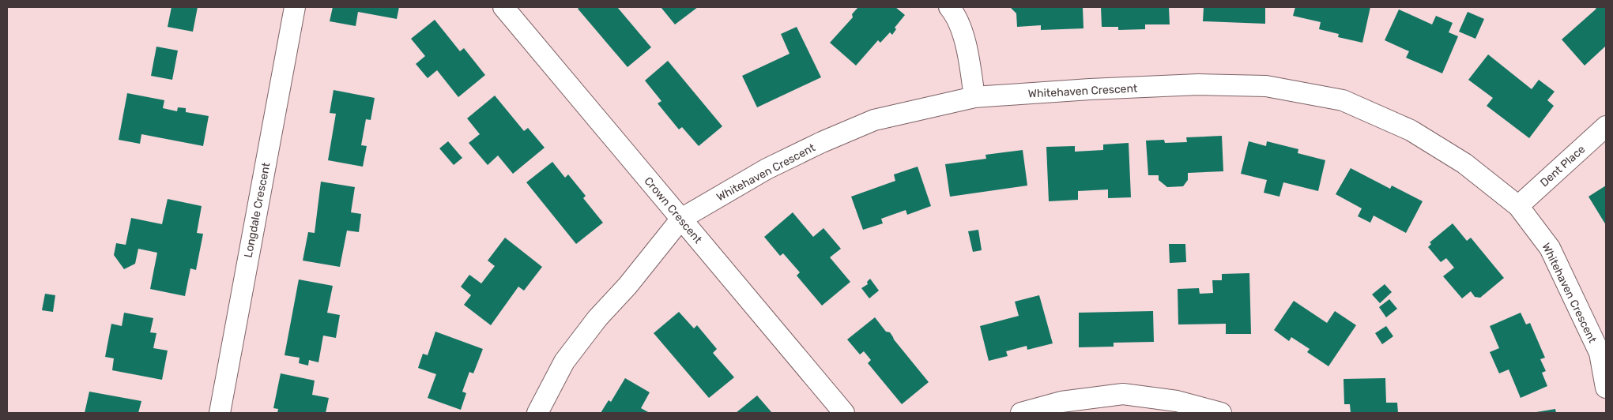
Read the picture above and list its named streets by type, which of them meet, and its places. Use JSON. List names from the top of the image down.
{
  "streets": {
    "street": [
      "Whitehaven Crescent",
      "Dent Place",
      "Longdale Crescent",
      "Crown Crescent"
    ]
  },
  "crossings": [
    ["Whitehaven Crescent", "Dent Place"],
    ["Whitehaven Crescent", "Crown Crescent"]
  ]
}
